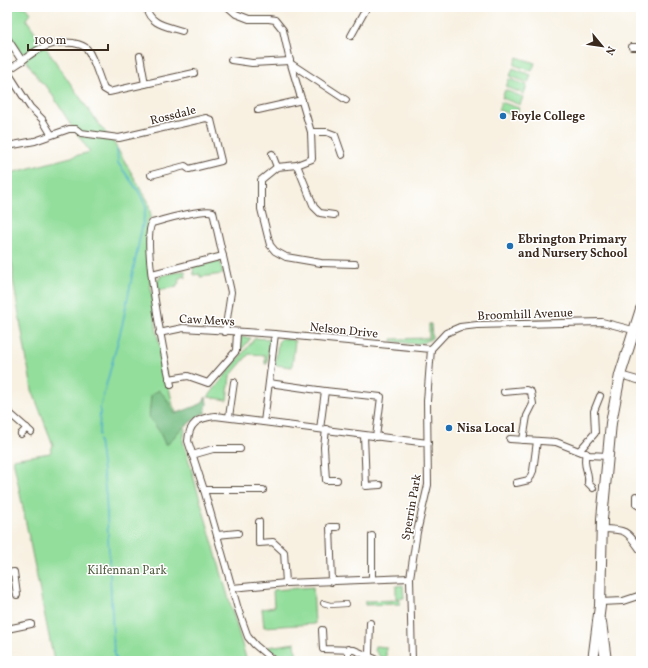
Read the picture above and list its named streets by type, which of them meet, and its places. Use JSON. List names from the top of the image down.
{
  "streets": {
    "street": [
      "Rossdale",
      "Broomhill Avenue",
      "Caw Mews",
      "Nelson Drive",
      "Sperrin Park"
    ]
  },
  "crossings": [
    ["Broomhill Avenue", "Nelson Drive"],
    ["Broomhill Avenue", "Sperrin Park"],
    ["Caw Mews", "Nelson Drive"],
    ["Nelson Drive", "Sperrin Park"]
  ],
  "parks": ["Kilfennan Park"],
  "places": ["Foyle College", "Ebrington Primary and Nursery School", "Nisa Local"],
  "scale_bar": "100 m",
  "north": "bottom right"
}
